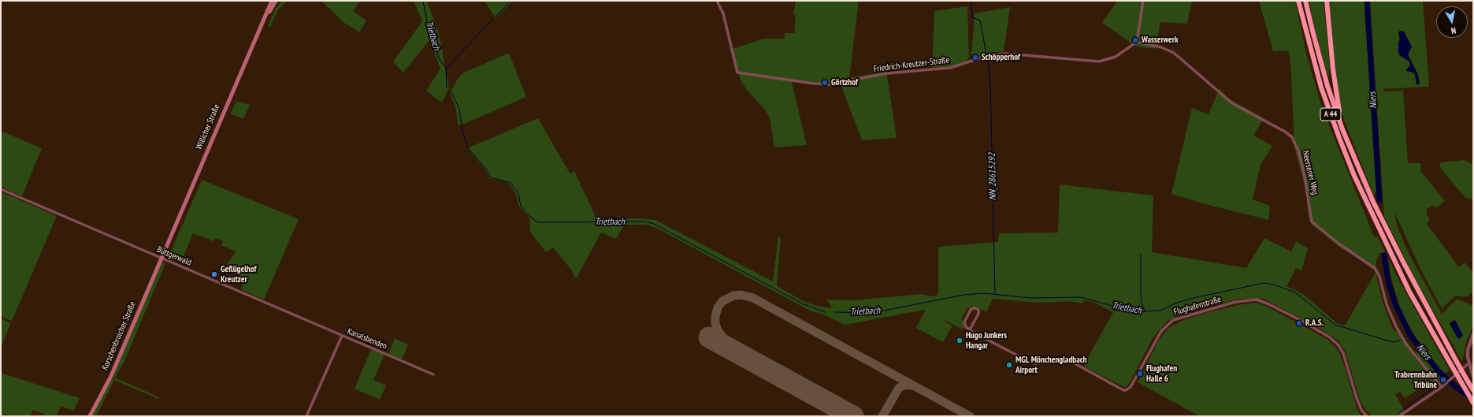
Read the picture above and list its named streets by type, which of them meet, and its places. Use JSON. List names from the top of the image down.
{
  "streets": {
    "highway": ["A 44"],
    "main road": ["Willicher Straße", "Korschenbroicher Straße"],
    "street": [
      "Friedrich-Kreutzer-Straße",
      "Neersener Weg",
      "Büttgerwald",
      "Flughafenstraße",
      "Kanalsbenden"
    ]
  },
  "crossings": [
    ["Friedrich-Kreutzer-Straße", "Neersener Weg"],
    ["Willicher Straße", "Büttgerwald"],
    ["Willicher Straße", "Korschenbroicher Straße"],
    ["Büttgerwald", "Korschenbroicher Straße"],
    ["Büttgerwald", "Kanalsbenden"]
  ],
  "water": ["Trietbach", "Niers", "NN_28615292"],
  "places": [
    "Wasserwerk",
    "Schöpperhof",
    "Görtzhof",
    "Geflügelhof Kreutzer",
    "R.A.S.",
    "Hugo Junkers Hangar",
    "MGL Mönchengladbach Airport",
    "Flughafen Halle 6",
    "Trabrennbahn Tribüne"
  ],
  "north": "bottom"
}
